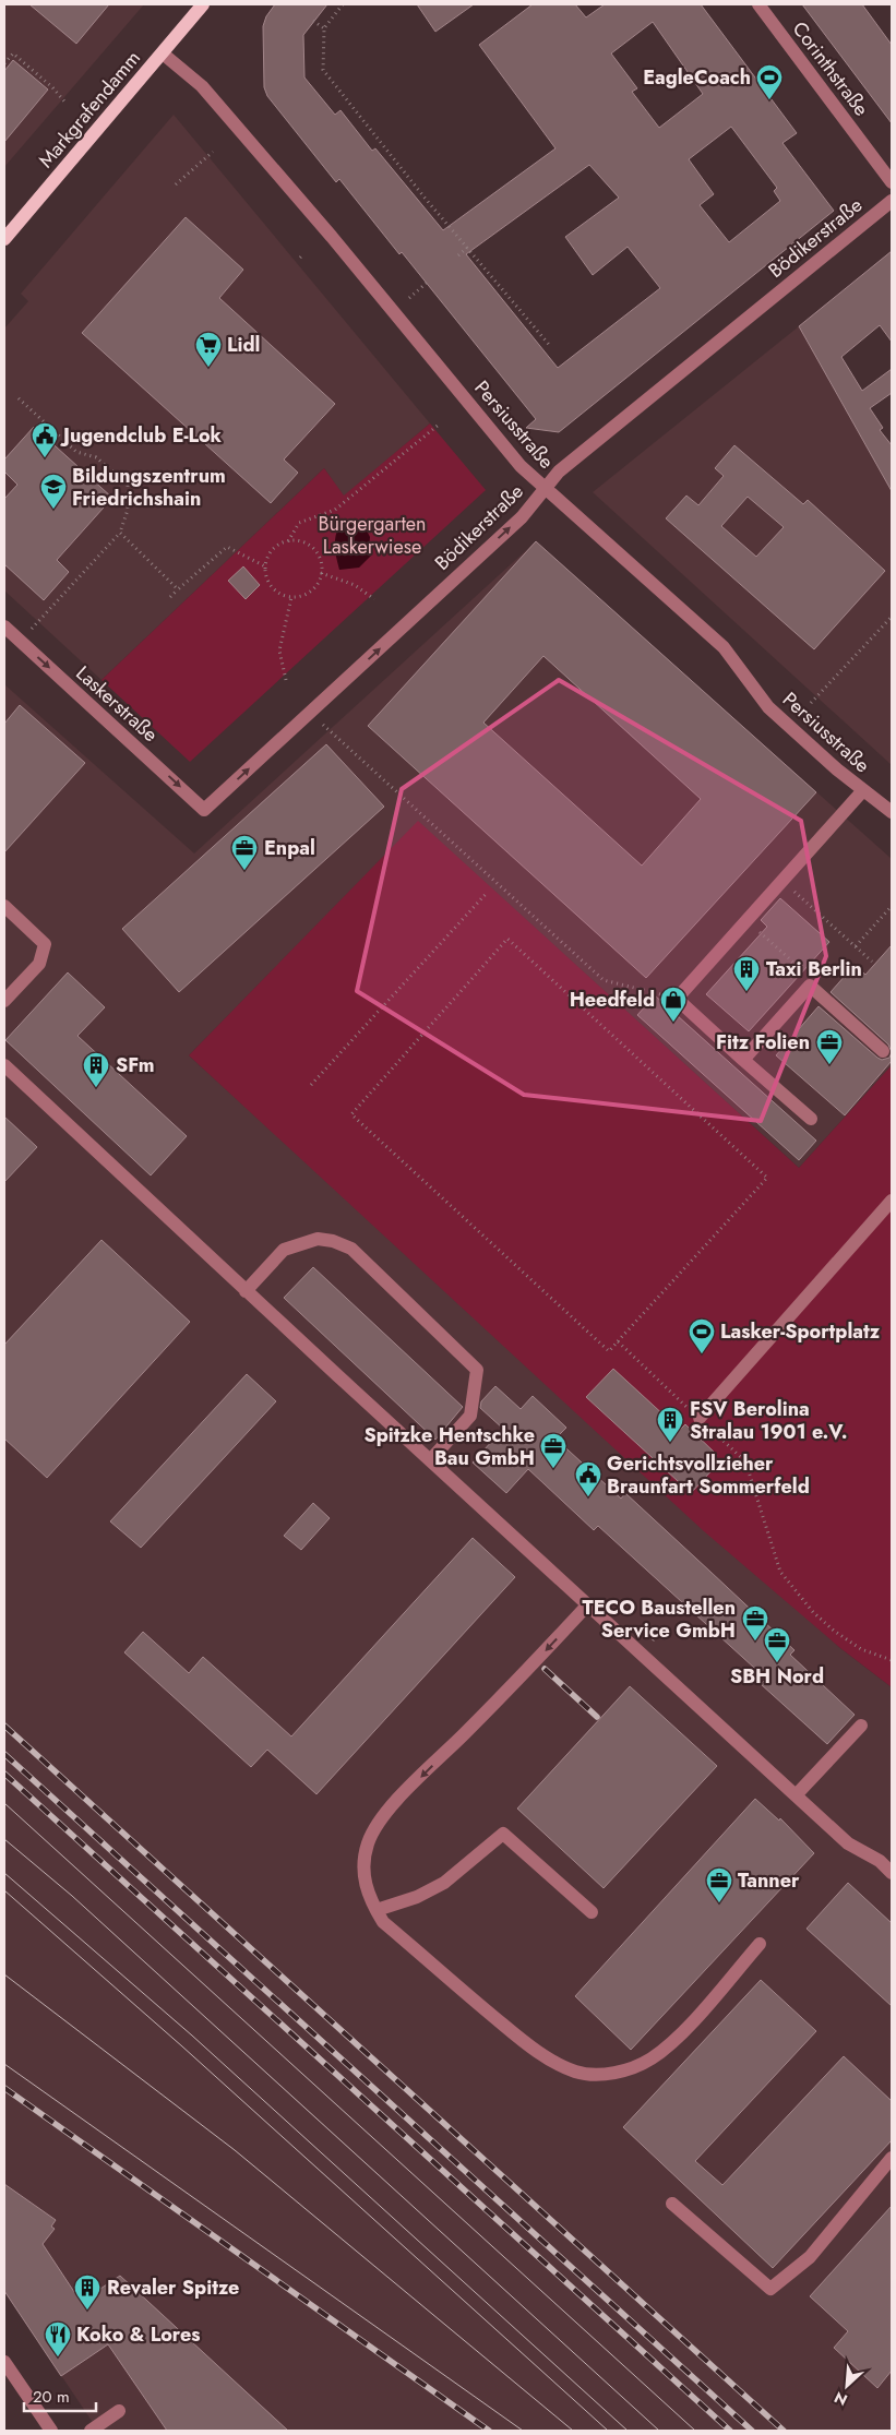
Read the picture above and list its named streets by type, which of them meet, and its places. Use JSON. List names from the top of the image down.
{
  "streets": {
    "main road": ["Markgrafendamm"],
    "street": [
      "Corinthstraße",
      "Bödikerstraße",
      "Persiusstraße",
      "Laskerstraße"
    ]
  },
  "crossings": [
    ["Markgrafendamm", "Persiusstraße"],
    ["Bödikerstraße", "Persiusstraße"],
    ["Bödikerstraße", "Laskerstraße"]
  ],
  "one_way": ["Bödikerstraße", "Laskerstraße"],
  "parks": ["Bürgergarten Laskerwiese"],
  "places": {
    "sports": ["EagleCoach", "Lasker-Sportplatz"],
    "supermarket": ["Lidl"],
    "public building": ["Jugendclub E-Lok", "Gerichtsvollzieher Braunfart Sommerfeld"],
    "school or university": ["Bildungszentrum Friedrichshain"],
    "office": [
      "Enpal",
      "Fitz Folien",
      "Spitzke Hentschke Bau GmbH",
      "TECO Baustellen Service GmbH",
      "SBH Nord",
      "Tanner"
    ],
    "building": [
      "Taxi Berlin",
      "SFm",
      "FSV Berolina Stralau 1901 e.V.",
      "Revaler Spitze"
    ],
    "shop": ["Heedfeld"],
    "restaurant": ["Koko & Lores"]
  },
  "scale_bar": "20 m",
  "north": "bottom left"
}
